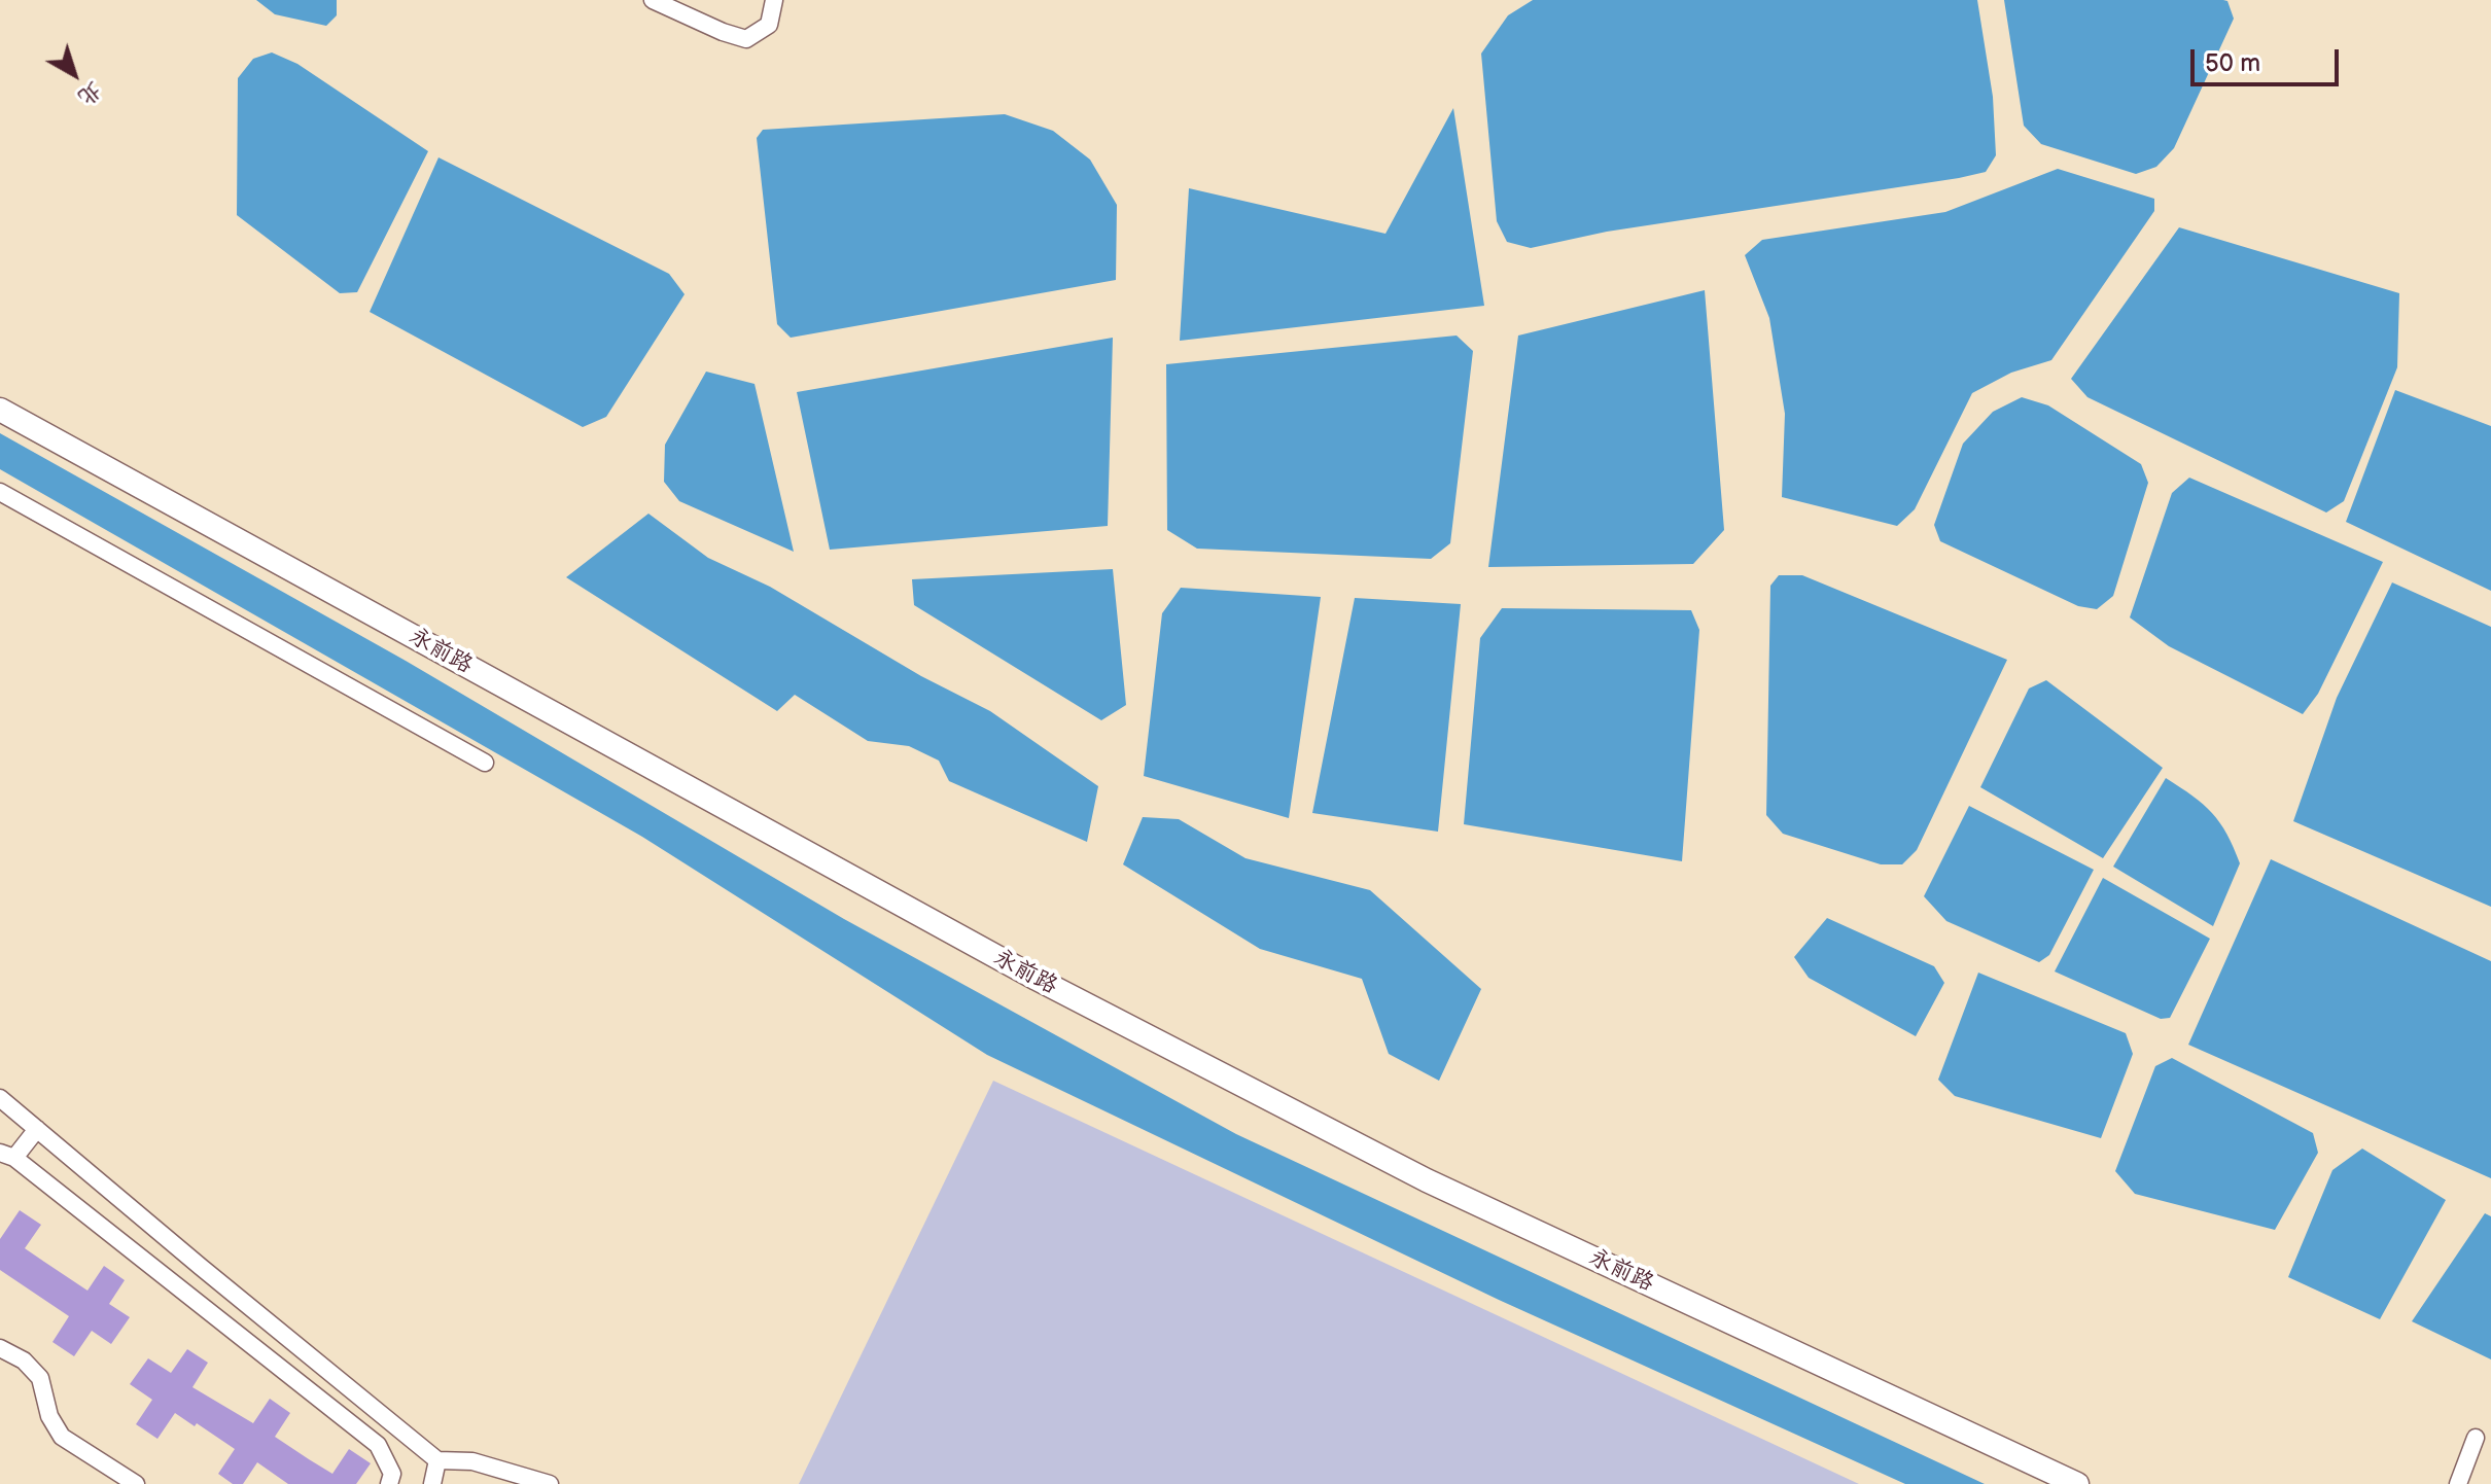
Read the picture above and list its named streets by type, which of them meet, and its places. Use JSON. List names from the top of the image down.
{
  "streets": {
    "street": ["永前路"]
  },
  "scale_bar": "50 m",
  "north": "bottom right"
}
